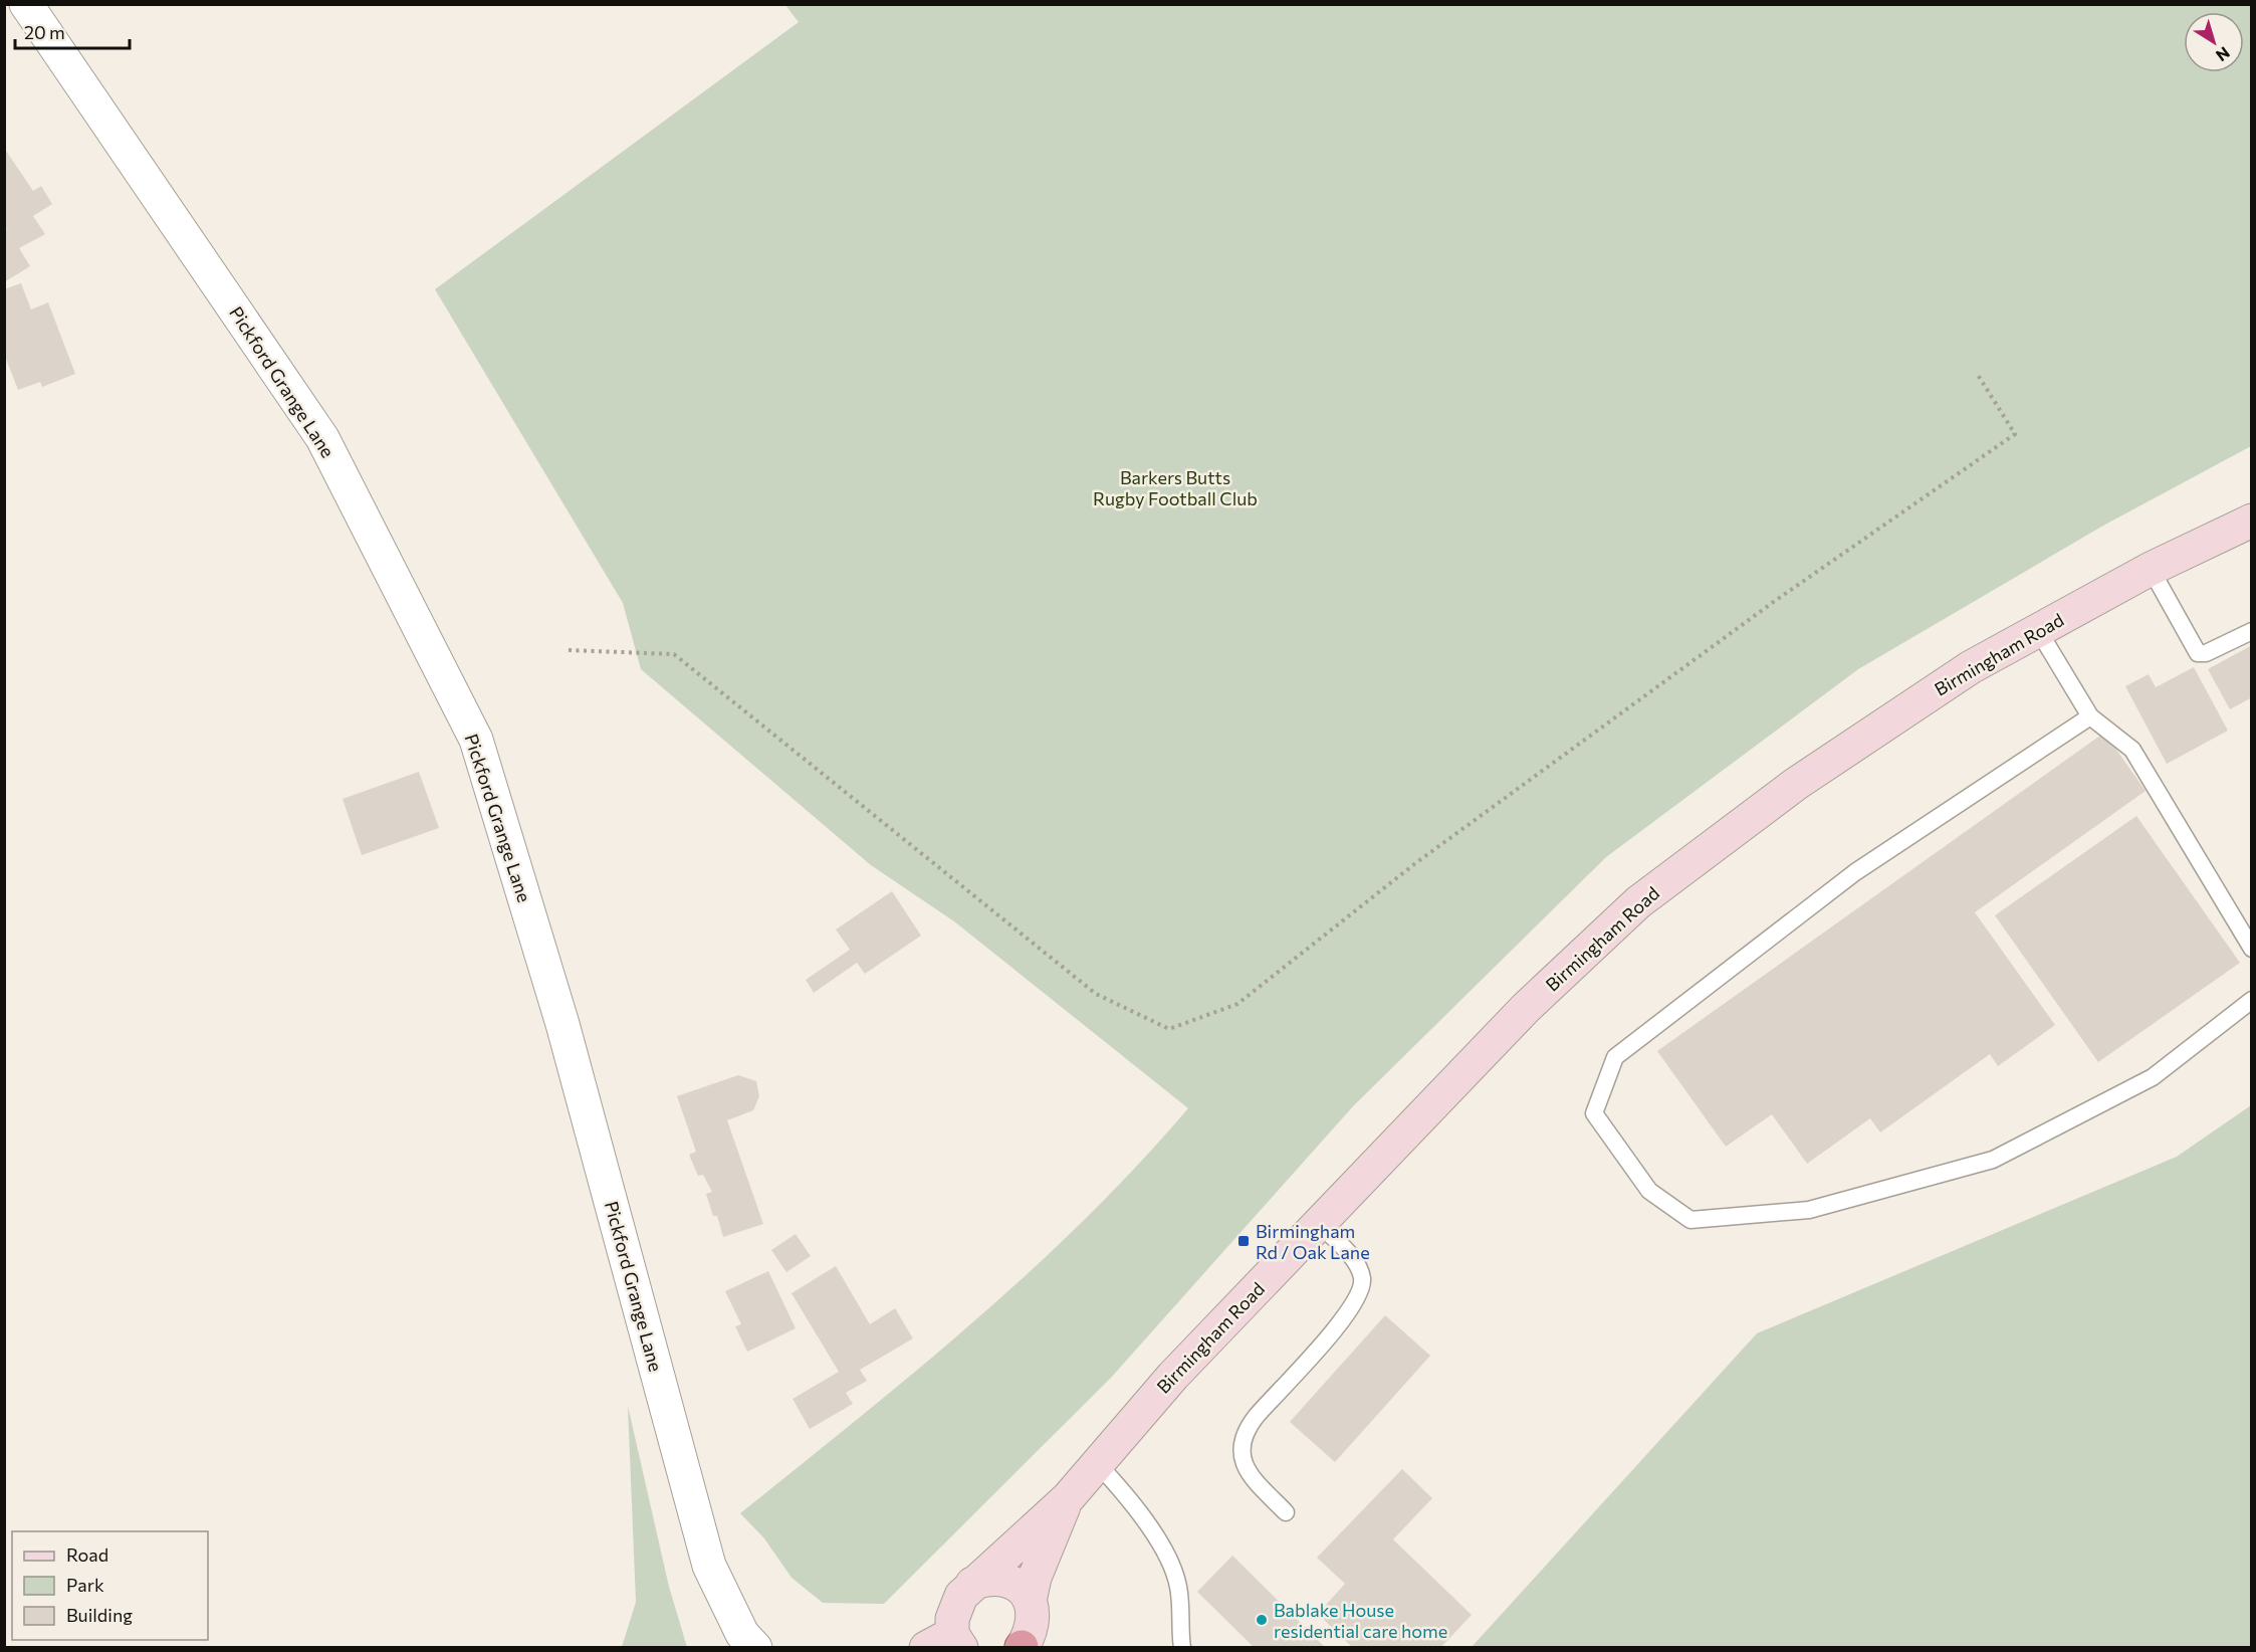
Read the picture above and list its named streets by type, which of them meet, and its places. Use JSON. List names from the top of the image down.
{
  "streets": {
    "main road": ["Birmingham Road"],
    "street": ["Pickford Grange Lane"]
  },
  "parks": ["Barkers Butts Rugby Football Club"],
  "places": {
    "transit": ["Birmingham Rd / Oak Lane"],
    "other": ["Bablake House residential care home"]
  },
  "legend": ["Road", "Park", "Building"],
  "scale_bar": "20 m",
  "north": "bottom right"
}
